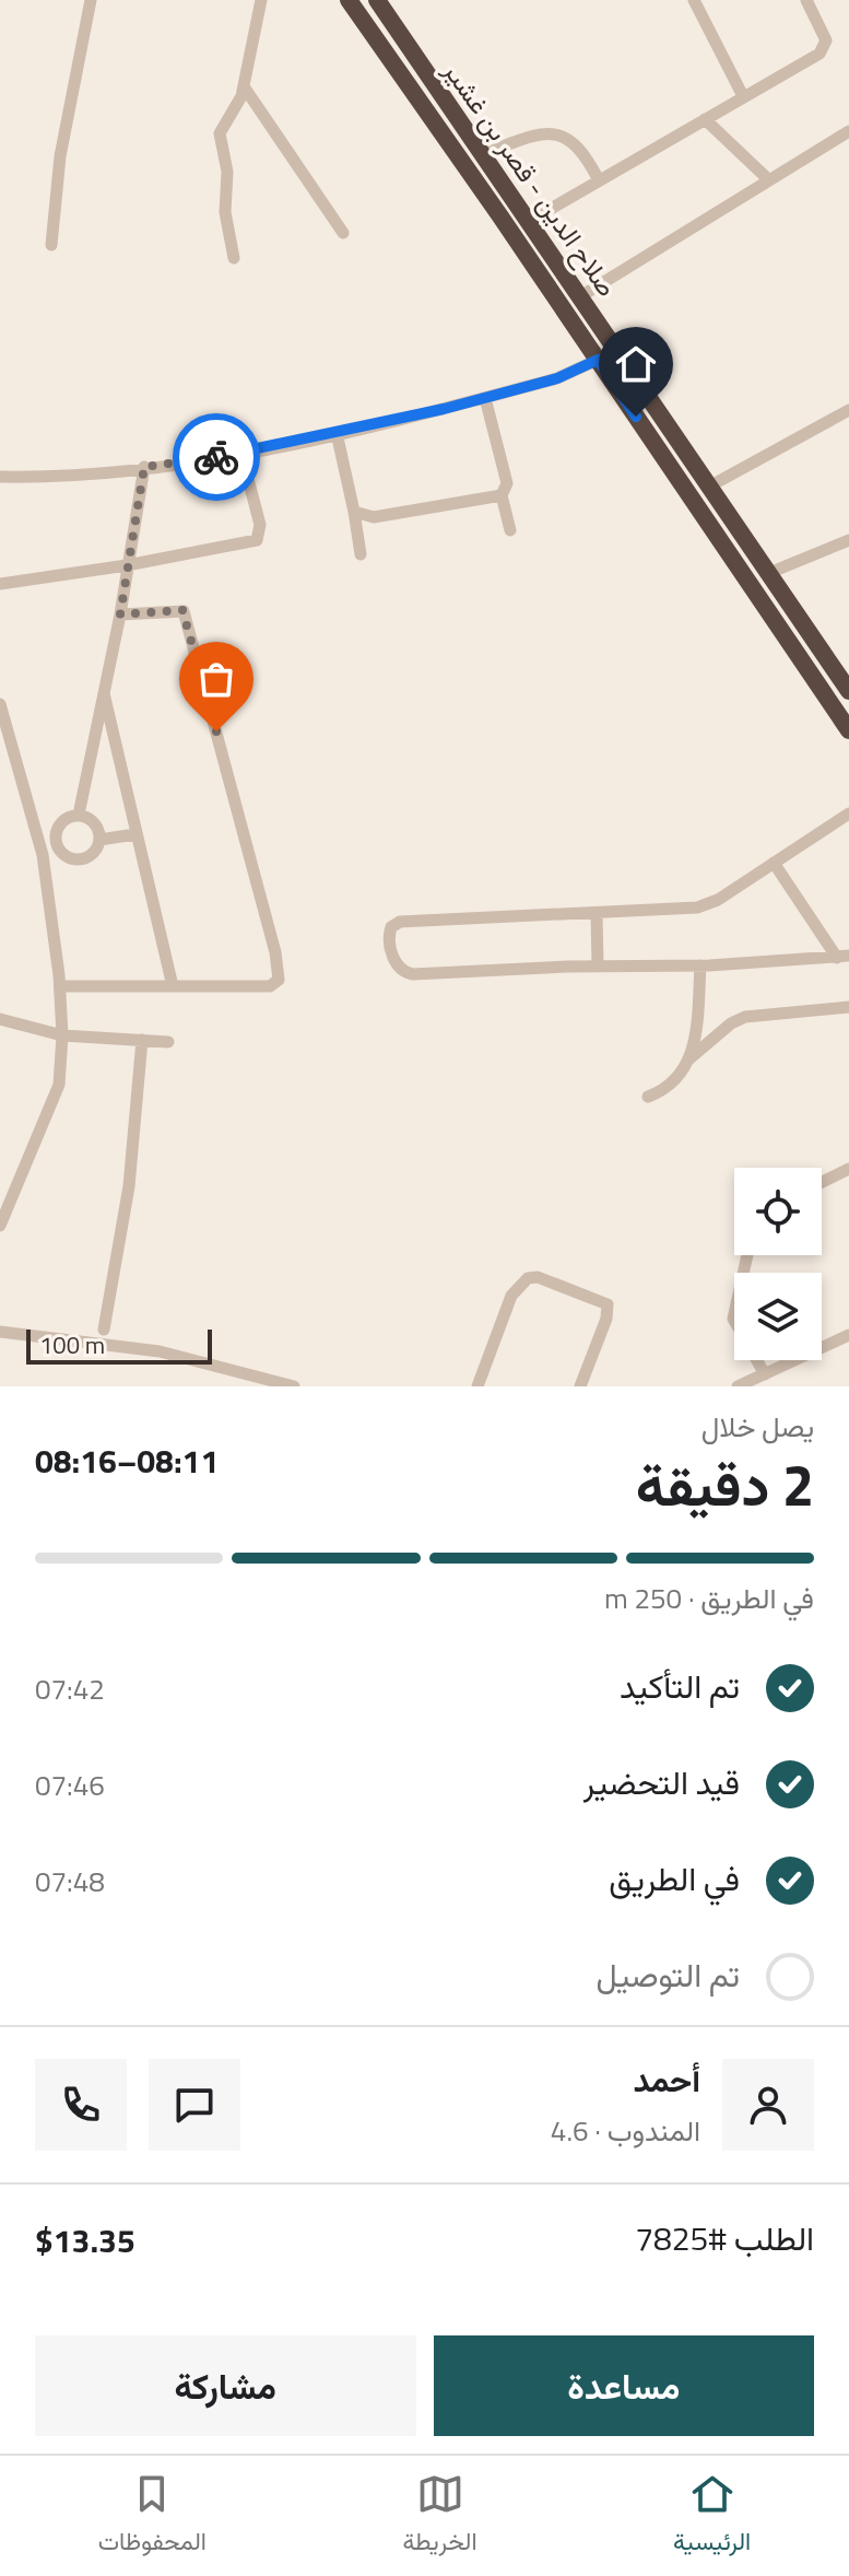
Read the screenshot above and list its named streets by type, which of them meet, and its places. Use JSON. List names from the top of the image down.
{
  "streets": {
    "highway": ["صلاح الدين - قصر بن غشير"]
  },
  "scale_bar": "100 m",
  "page": {
    "scale": "100 m",
    "heading": ["2 دقيقة", "يصل خلال", "08:11–08:16"],
    "panel": [
      "أحمد",
      "المندوب · 4.6",
      "الطلب #7825",
      "$13.35"
    ],
    "bar": "في الطريق · 250 m",
    "list": [
      ["تم التأكيد", "07:42"],
      ["قيد التحضير", "07:46"],
      ["في الطريق", "07:48"],
      "تم التوصيل"
    ],
    "buttons": ["مساعدة", "مشاركة"],
    "tabs": ["الرئيسية", "الخريطة", "المحفوظات"]
  }
}
